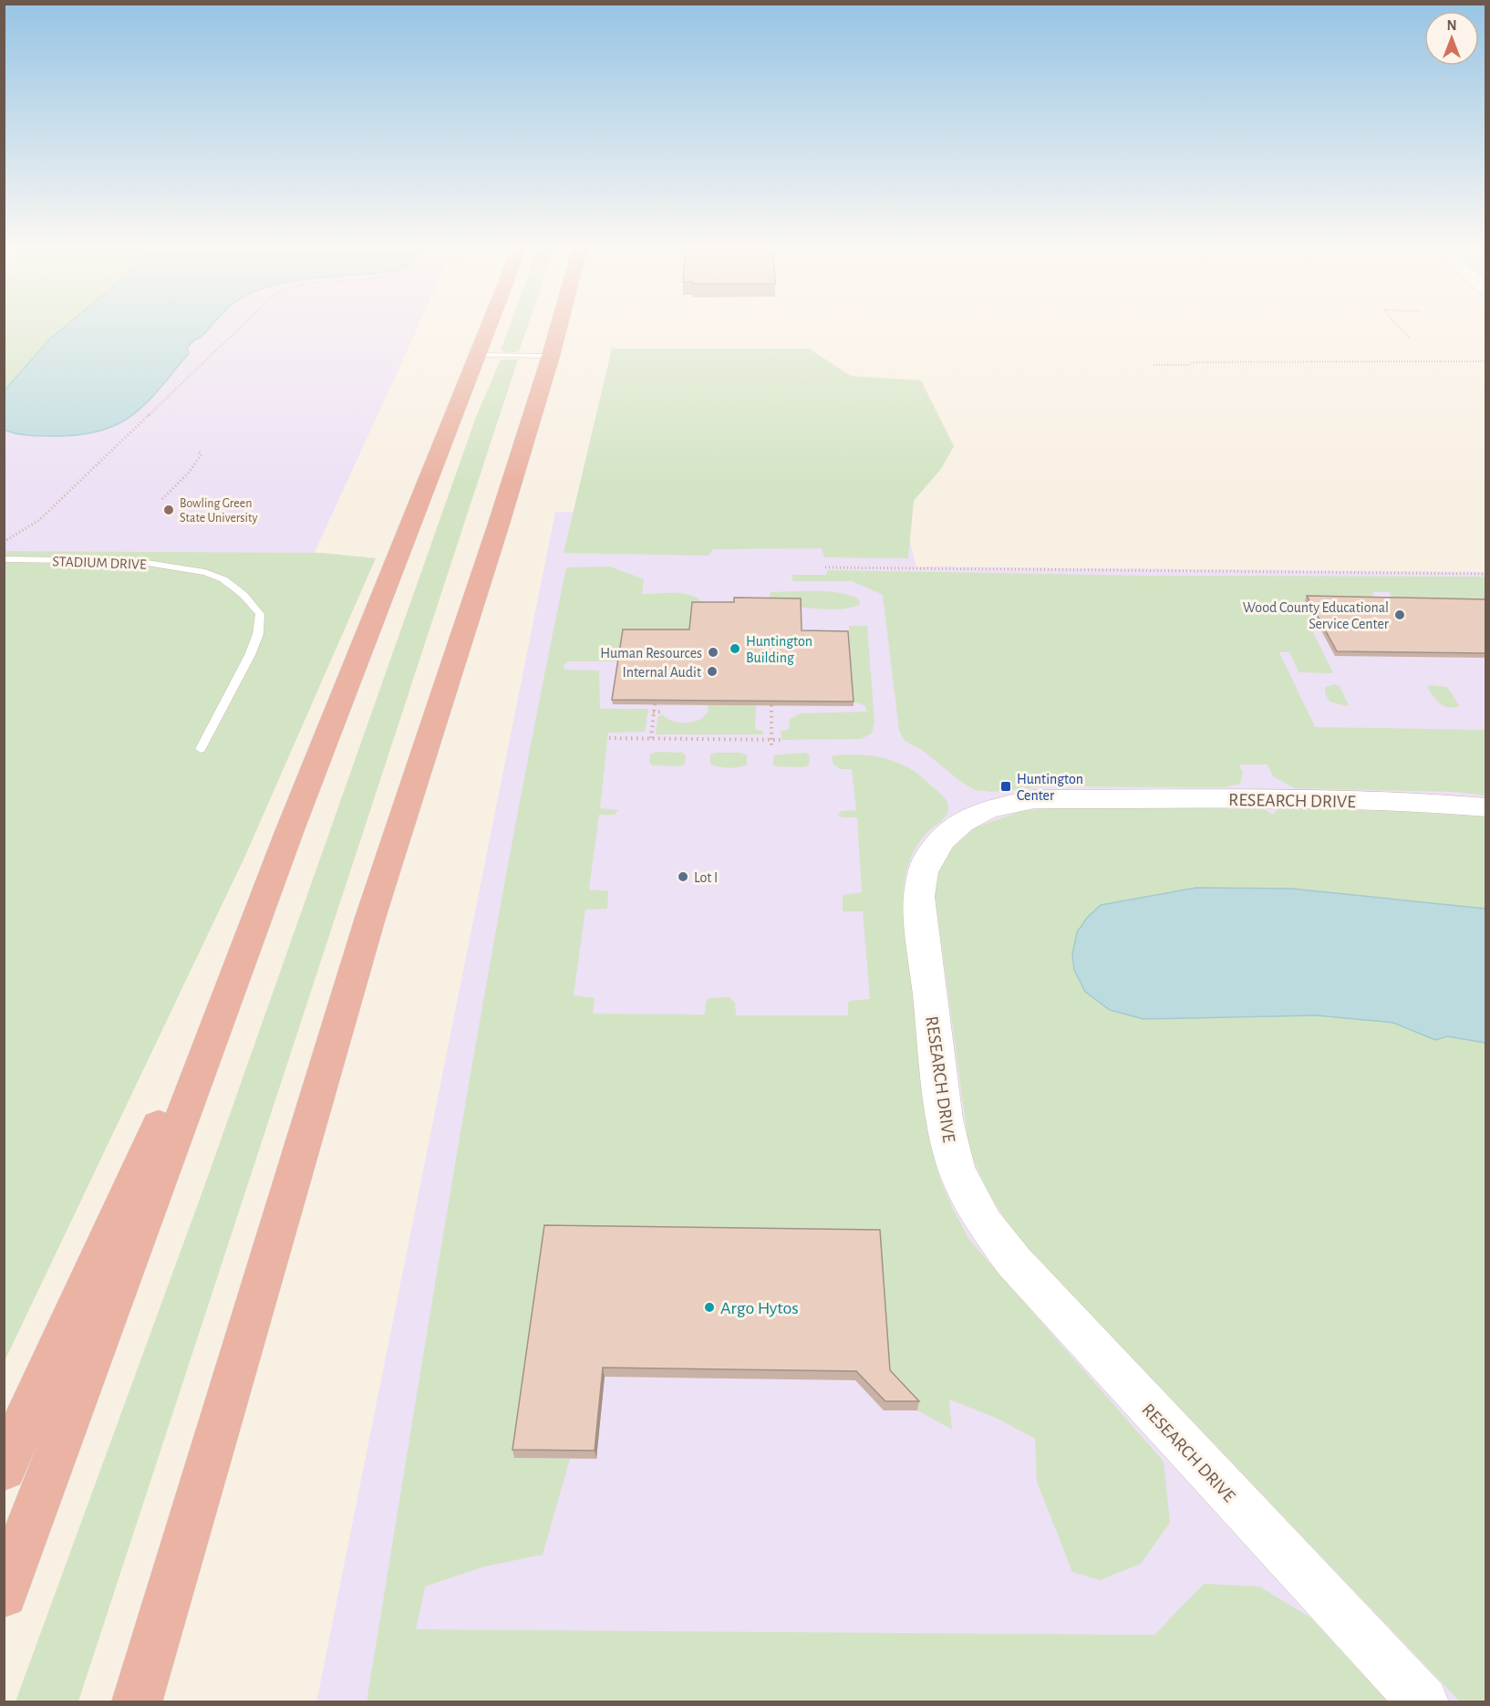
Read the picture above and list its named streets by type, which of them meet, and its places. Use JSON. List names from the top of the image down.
{
  "streets": {
    "street": ["RESEARCH DRIVE"],
    "lane": ["STADIUM DRIVE"]
  },
  "places": {
    "other": [
      "Bowling Green State University",
      "Wood County Educational Service Center",
      "Huntington Building",
      "Human Resources",
      "Internal Audit",
      "Lot I",
      "Argo Hytos"
    ],
    "transit": ["Huntington Center"]
  },
  "north": "top"
}
